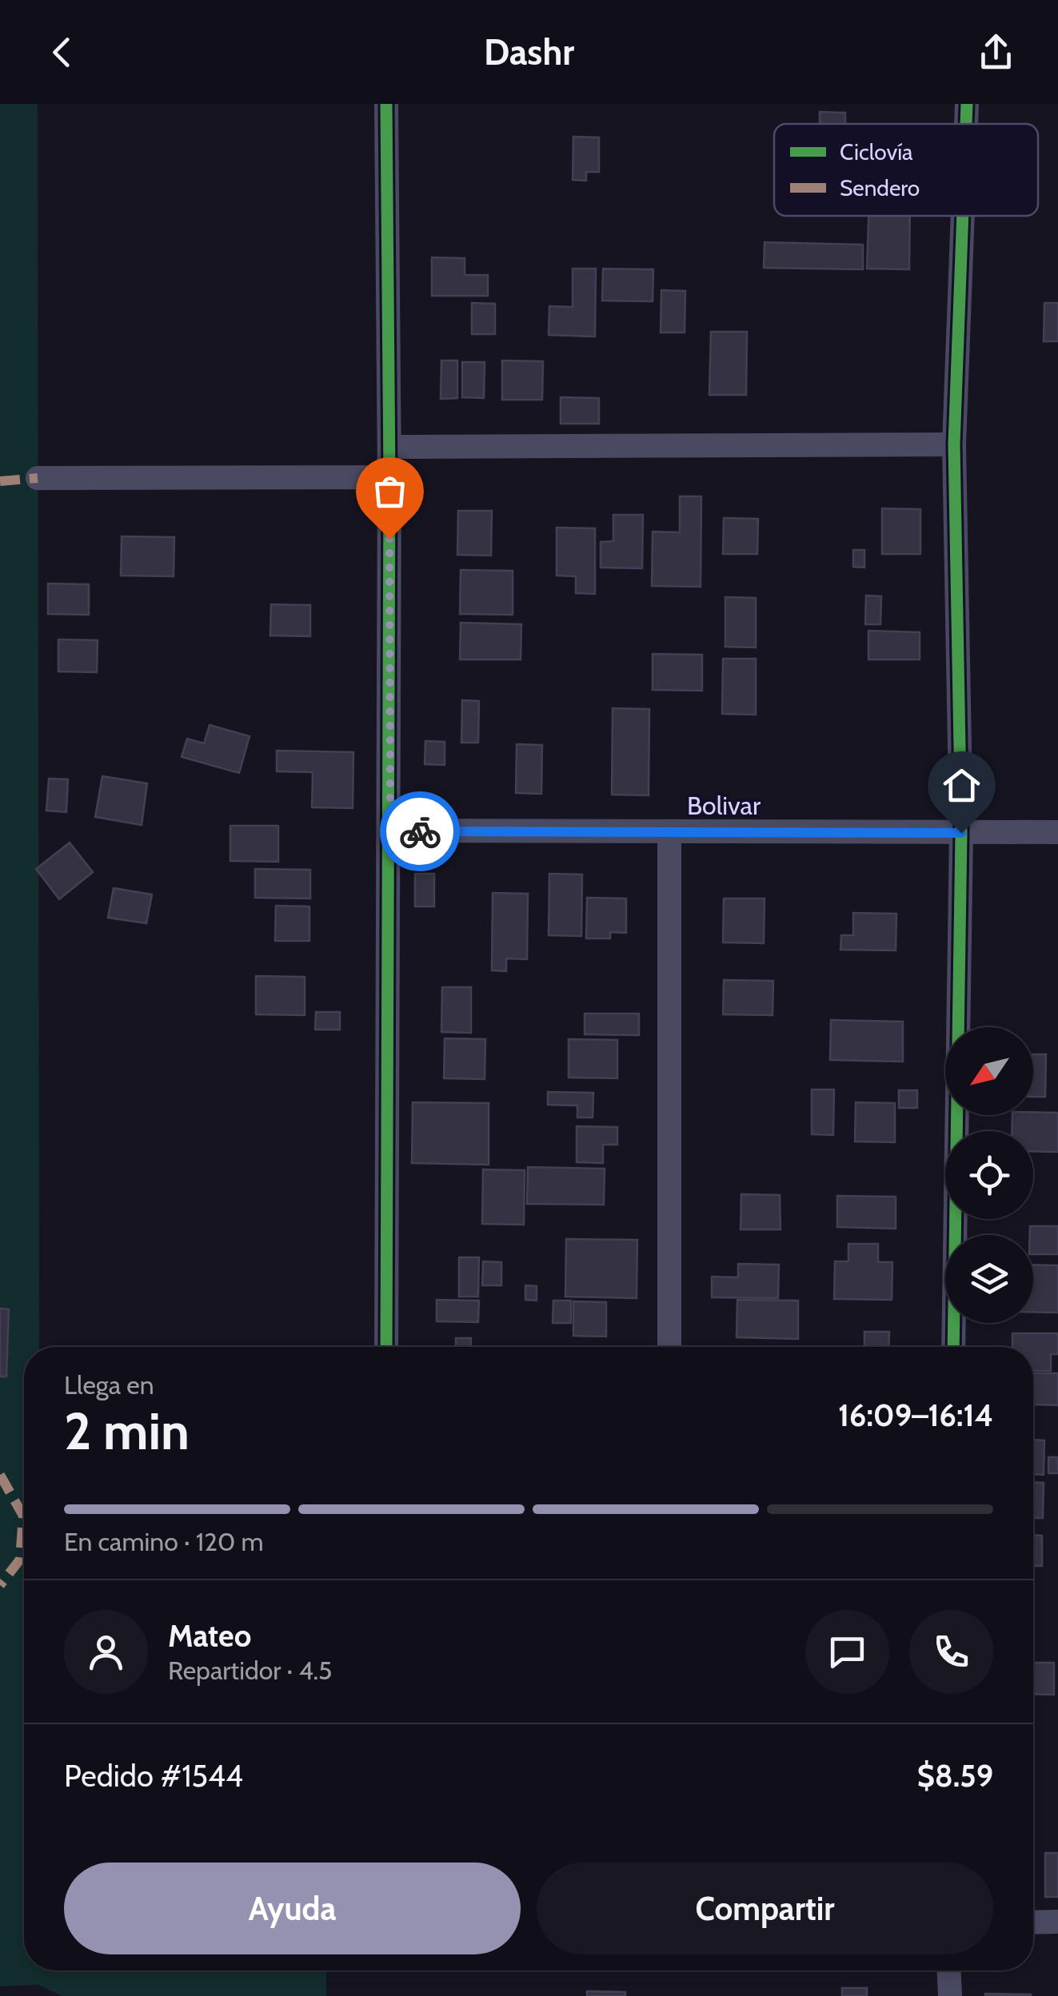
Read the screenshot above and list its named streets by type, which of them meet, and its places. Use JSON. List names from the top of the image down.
{
  "streets": {
    "street": ["Bolivar"]
  },
  "legend": ["Ciclovía", "Sendero"],
  "north": "bottom left",
  "page": {
    "header": "Dashr",
    "heading": ["2 min", "Llega en", "16:09–16:14"],
    "panel": [
      "Mateo",
      "Repartidor · 4.5",
      "Pedido #1544",
      "$8.59"
    ],
    "bar": "En camino · 120 m",
    "buttons": ["Ayuda", "Compartir"]
  }
}
